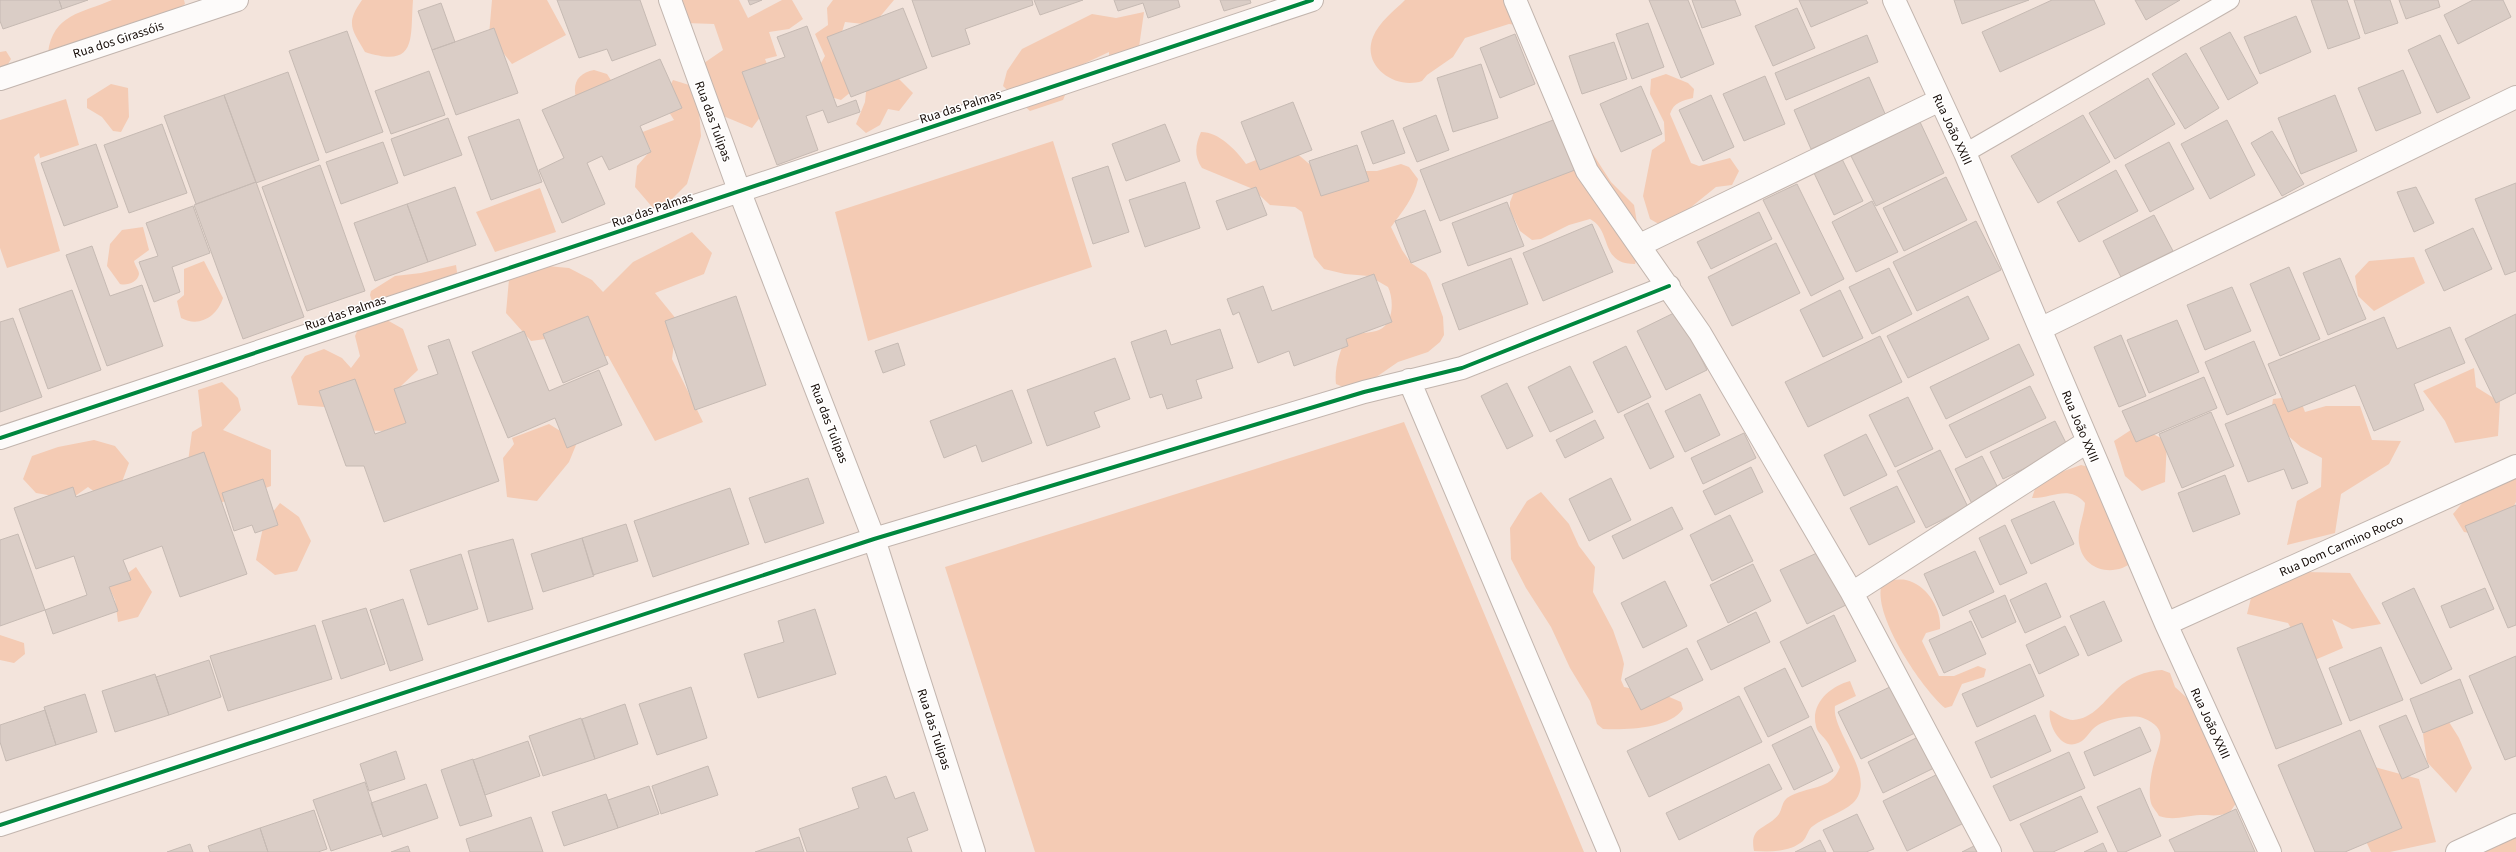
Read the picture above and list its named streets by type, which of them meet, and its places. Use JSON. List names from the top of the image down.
{
  "streets": {
    "street": [
      "Rua dos Girassóis",
      "Rua das Palmas",
      "Rua das Tulipas",
      "Rua João XXIII",
      "Rua Dom Carmino Rocco"
    ]
  },
  "crossings": [
    ["Rua das Palmas", "Rua das Tulipas"],
    ["Rua João XXIII", "Rua Dom Carmino Rocco"]
  ]
}
